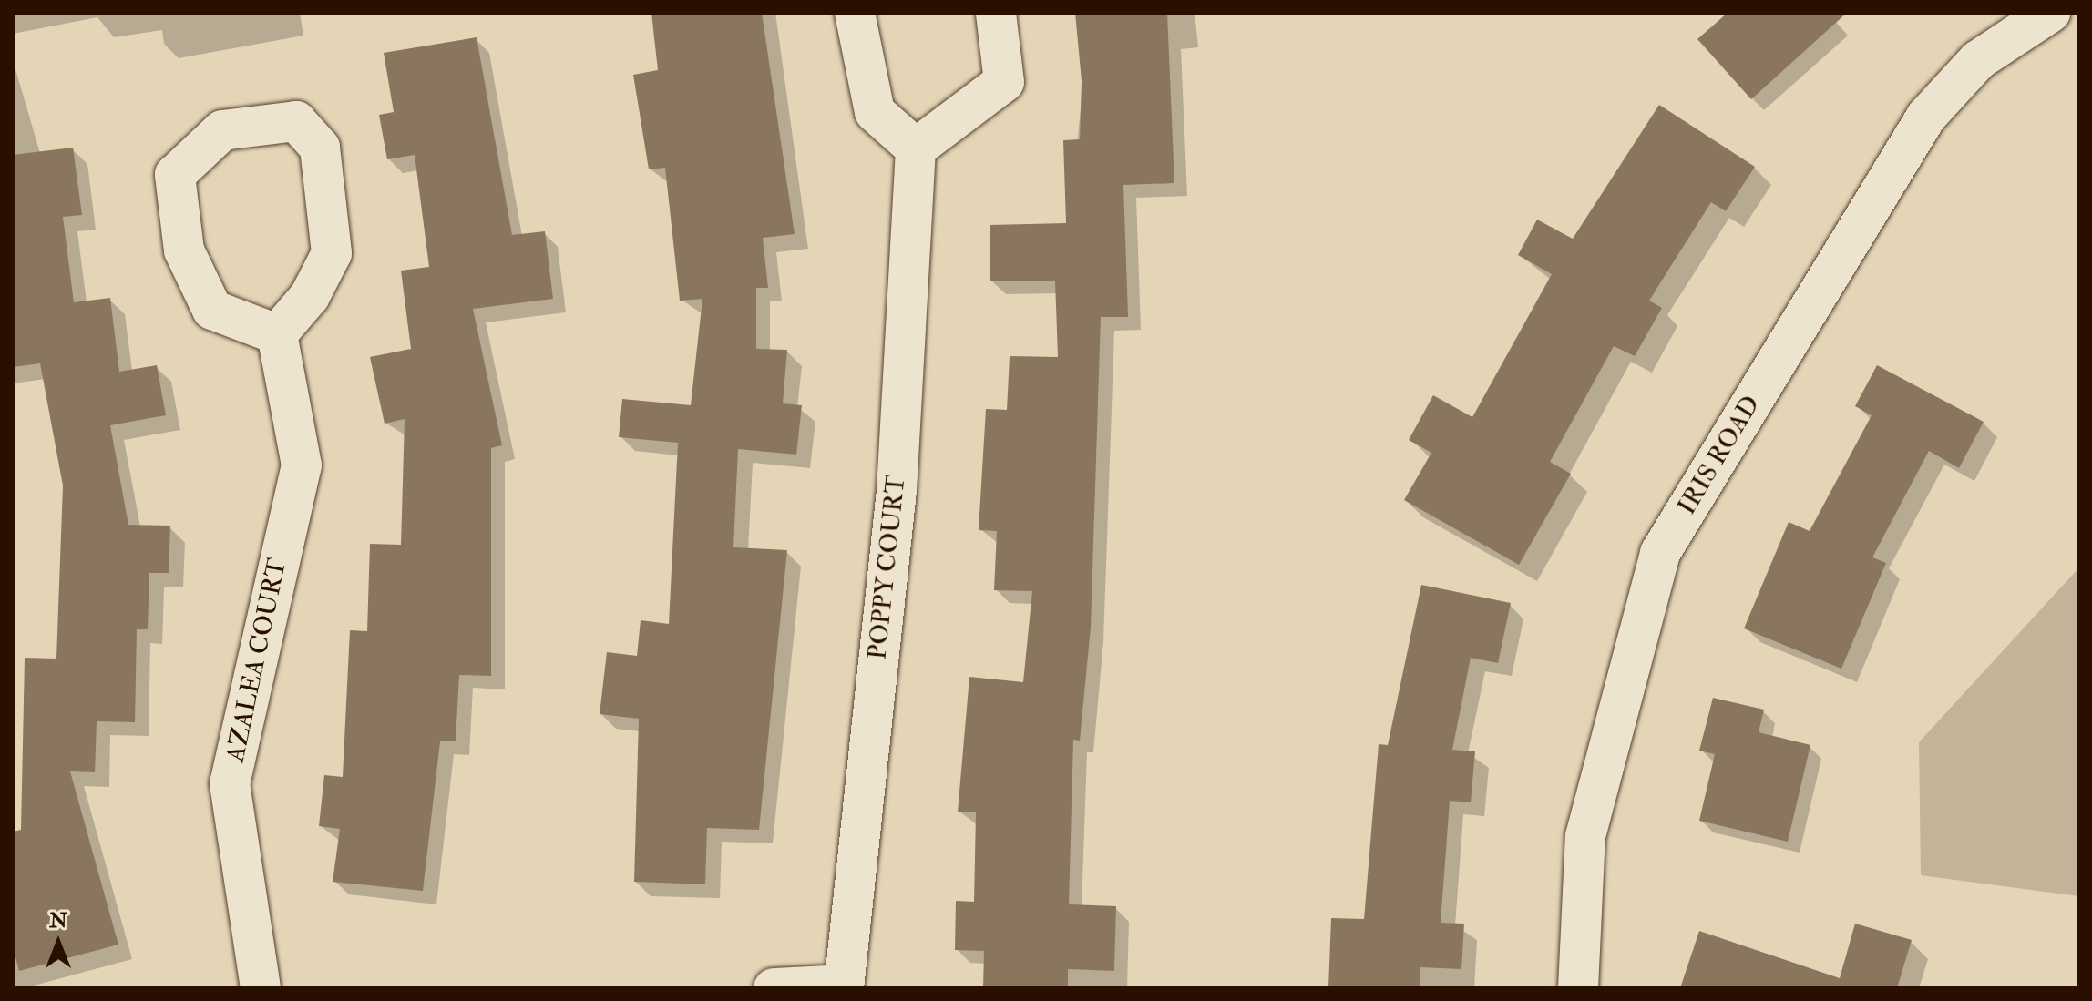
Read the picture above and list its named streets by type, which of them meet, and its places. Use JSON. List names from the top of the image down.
{
  "streets": {
    "street": ["IRIS ROAD", "POPPY COURT", "AZALEA COURT"]
  },
  "north": "top"
}
